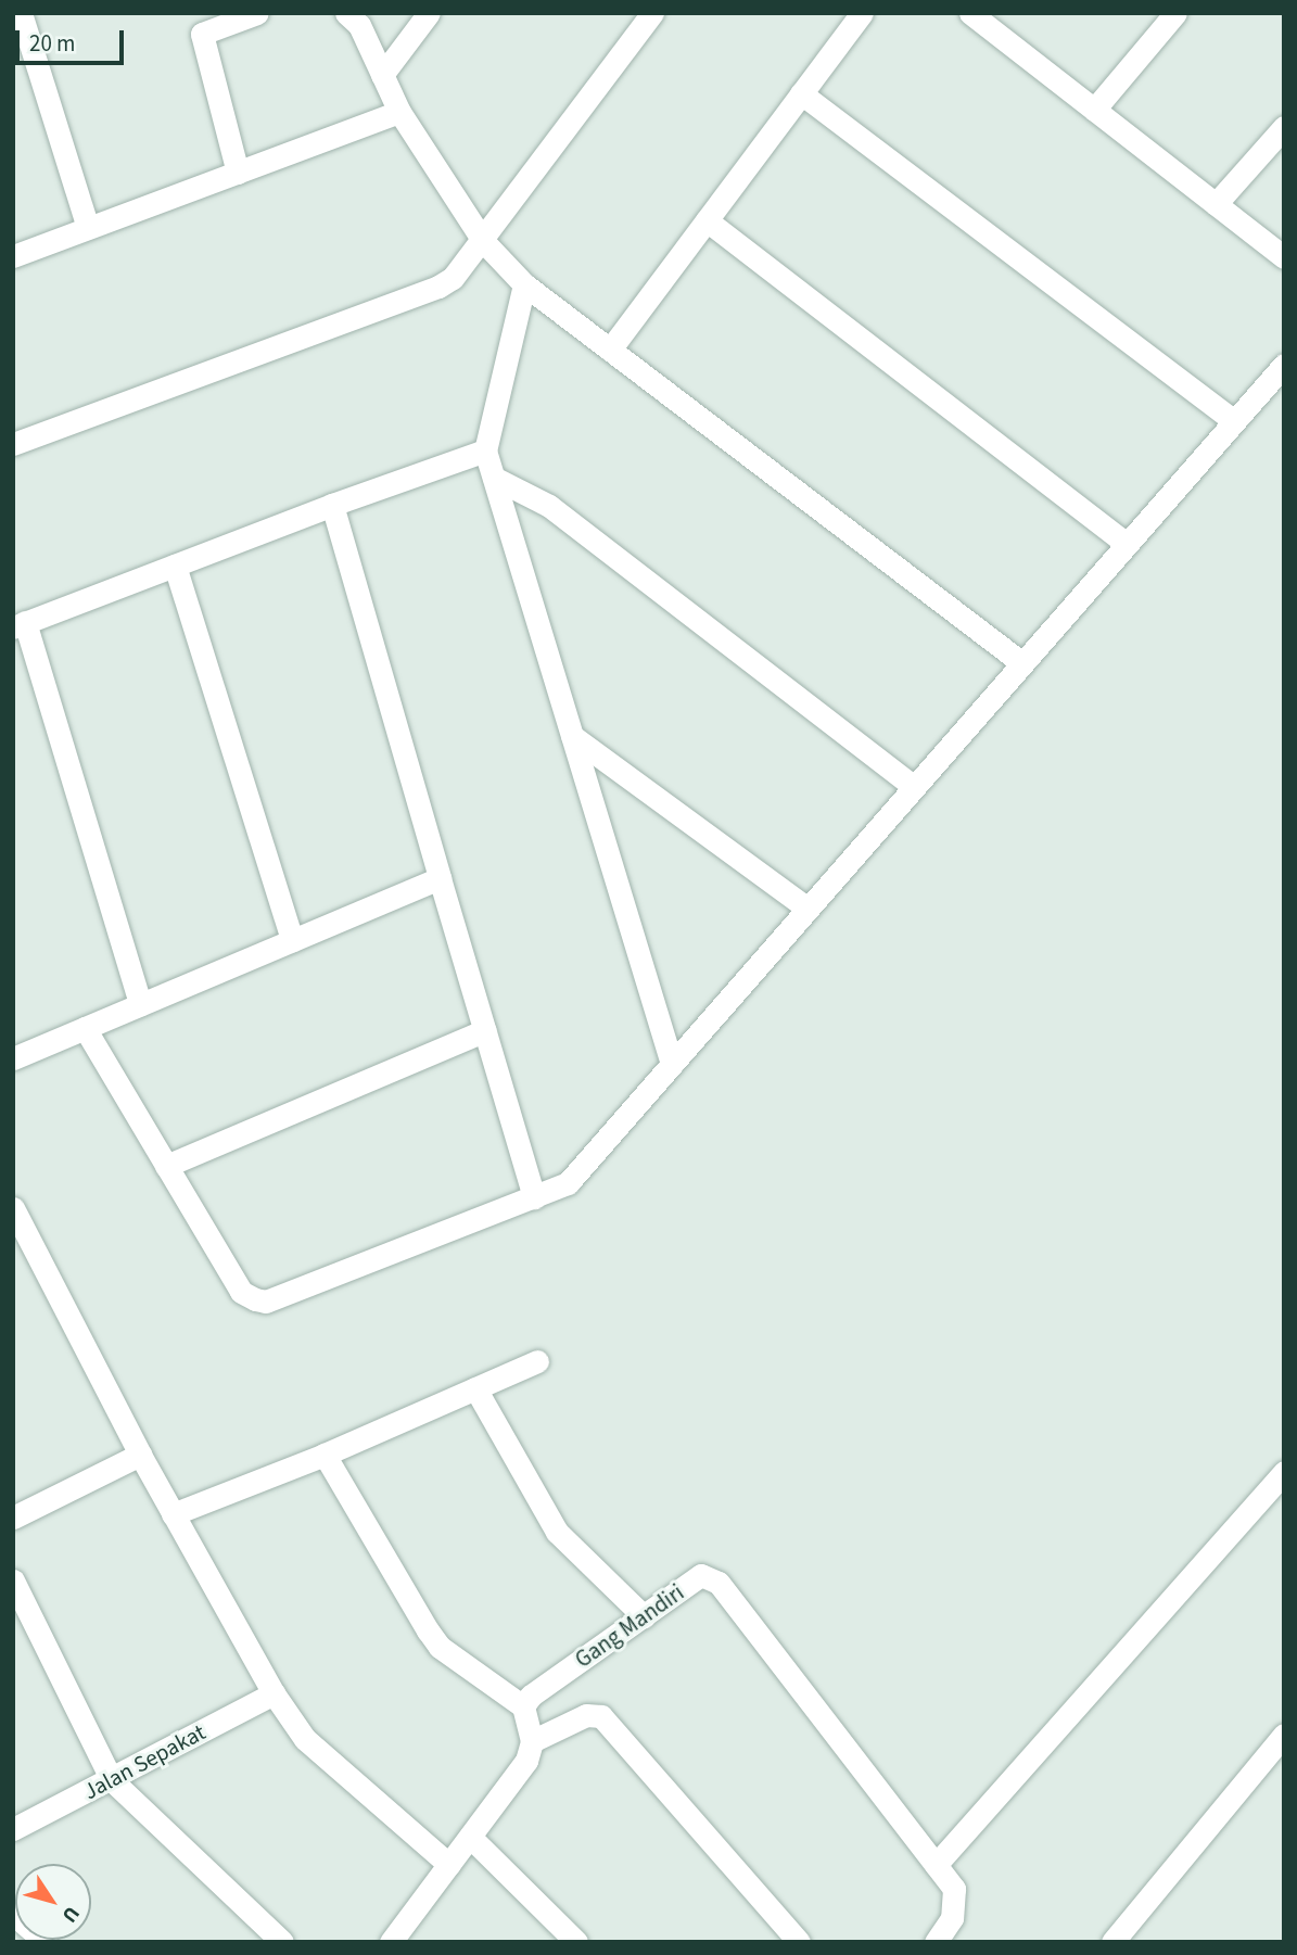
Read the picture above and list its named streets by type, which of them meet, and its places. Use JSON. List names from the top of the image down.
{
  "streets": {
    "street": ["Gang Mandiri", "Jalan Sepakat"]
  },
  "scale_bar": "20 m",
  "north": "bottom right"
}
